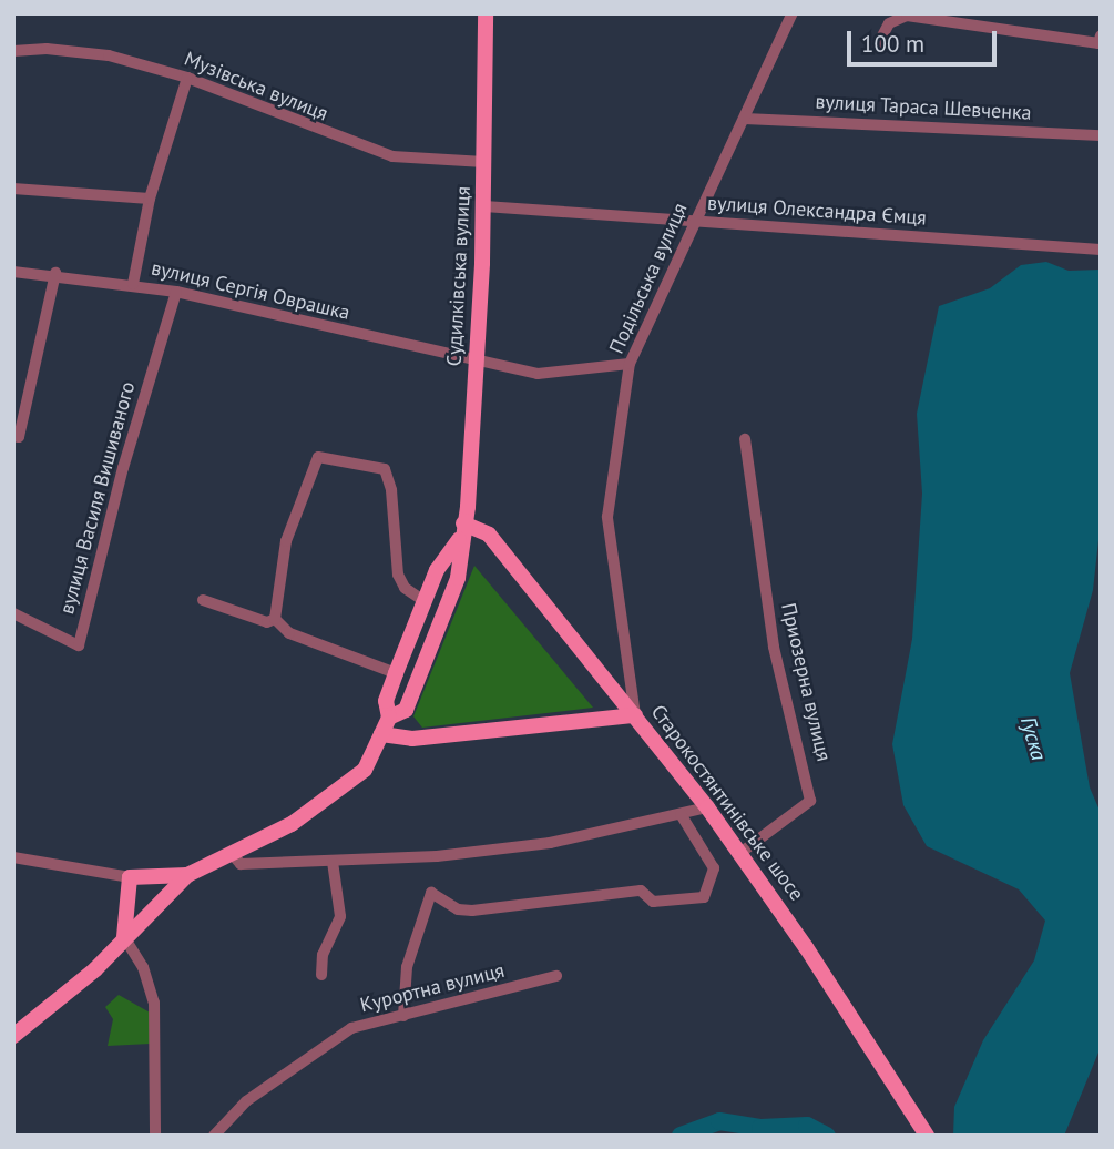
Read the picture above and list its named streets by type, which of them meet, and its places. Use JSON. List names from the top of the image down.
{
  "streets": {
    "main road": ["Судилківська вулиця", "Старокостянтинівське шосе"],
    "street": [
      "Музівська вулиця",
      "вулиця Тараса Шевченка",
      "вулиця Олександра Ємця",
      "Подільська вулиця",
      "вулиця Сергія Оврашка",
      "вулиця Василя Вишиваного",
      "Приозерна вулиця",
      "Курортна вулиця"
    ]
  },
  "crossings": [
    ["Музівська вулиця", "Судилківська вулиця"],
    ["вулиця Тараса Шевченка", "Подільська вулиця"],
    ["вулиця Олександра Ємця", "Судилківська вулиця"],
    ["вулиця Олександра Ємця", "Подільська вулиця"],
    ["Судилківська вулиця", "вулиця Сергія Оврашка"],
    ["Судилківська вулиця", "Старокостянтинівське шосе"],
    ["Подільська вулиця", "вулиця Сергія Оврашка"],
    ["Подільська вулиця", "Старокостянтинівське шосе"],
    ["вулиця Сергія Оврашка", "вулиця Василя Вишиваного"],
    ["Приозерна вулиця", "Старокостянтинівське шосе"]
  ],
  "water": ["Гуска"],
  "scale_bar": "100 m"
}
